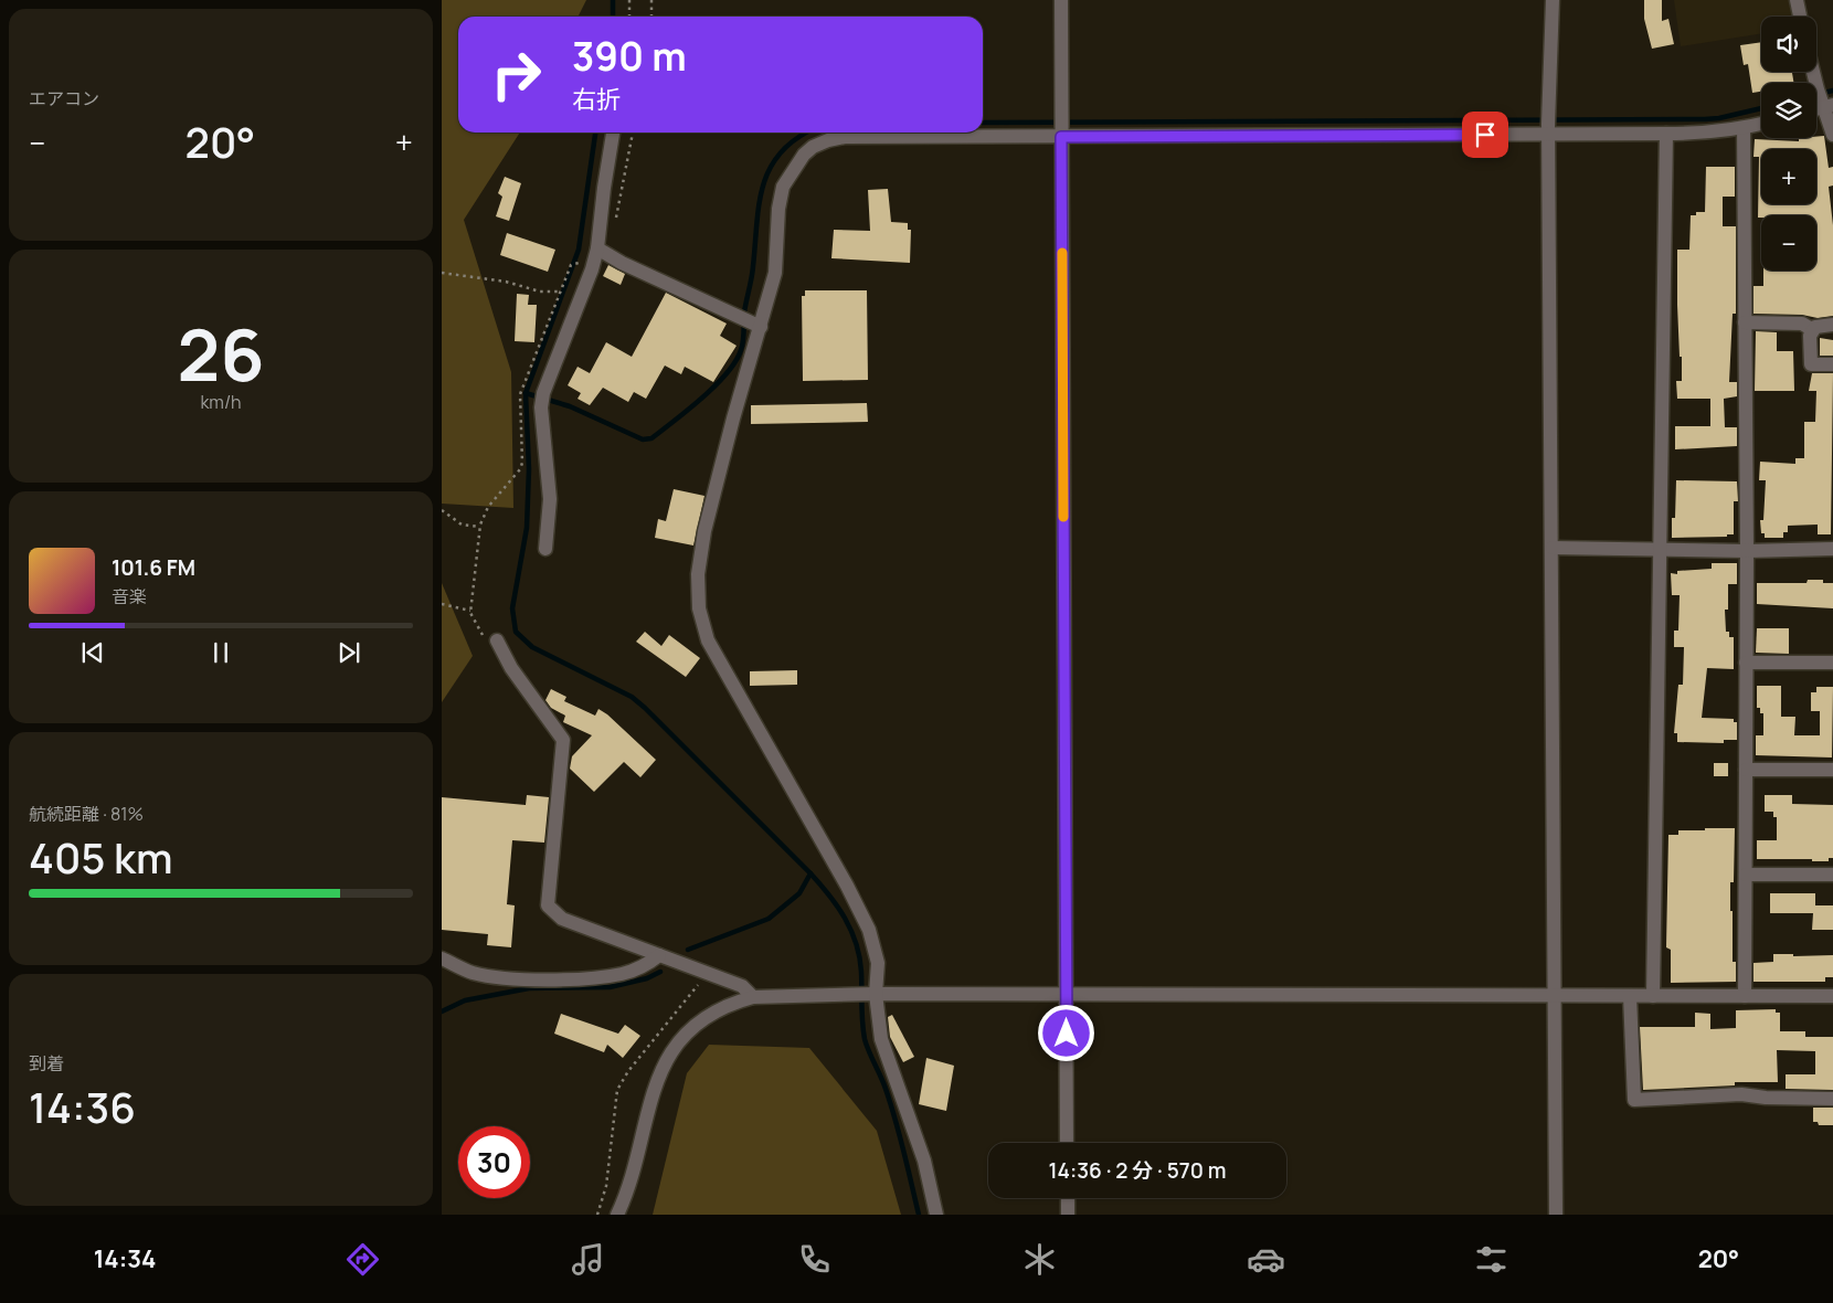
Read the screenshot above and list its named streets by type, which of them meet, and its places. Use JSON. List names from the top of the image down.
{
  "page": {
    "tile": [
      "エアコン",
      ["26", "km/h"],
      ["航続距離 · 81%", "405 km"],
      ["到着", "14:36"]
    ],
    "map_buttons": ["+", "−"],
    "turn": ["390 m", "右折"],
    "heat": ["−", "20°", "+"],
    "song": ["101.6 FM", "音楽"],
    "limit": "30",
    "trip": "14:36 · 2 分 · 570 m",
    "tabs": ["14:34", "20°"]
  }
}
